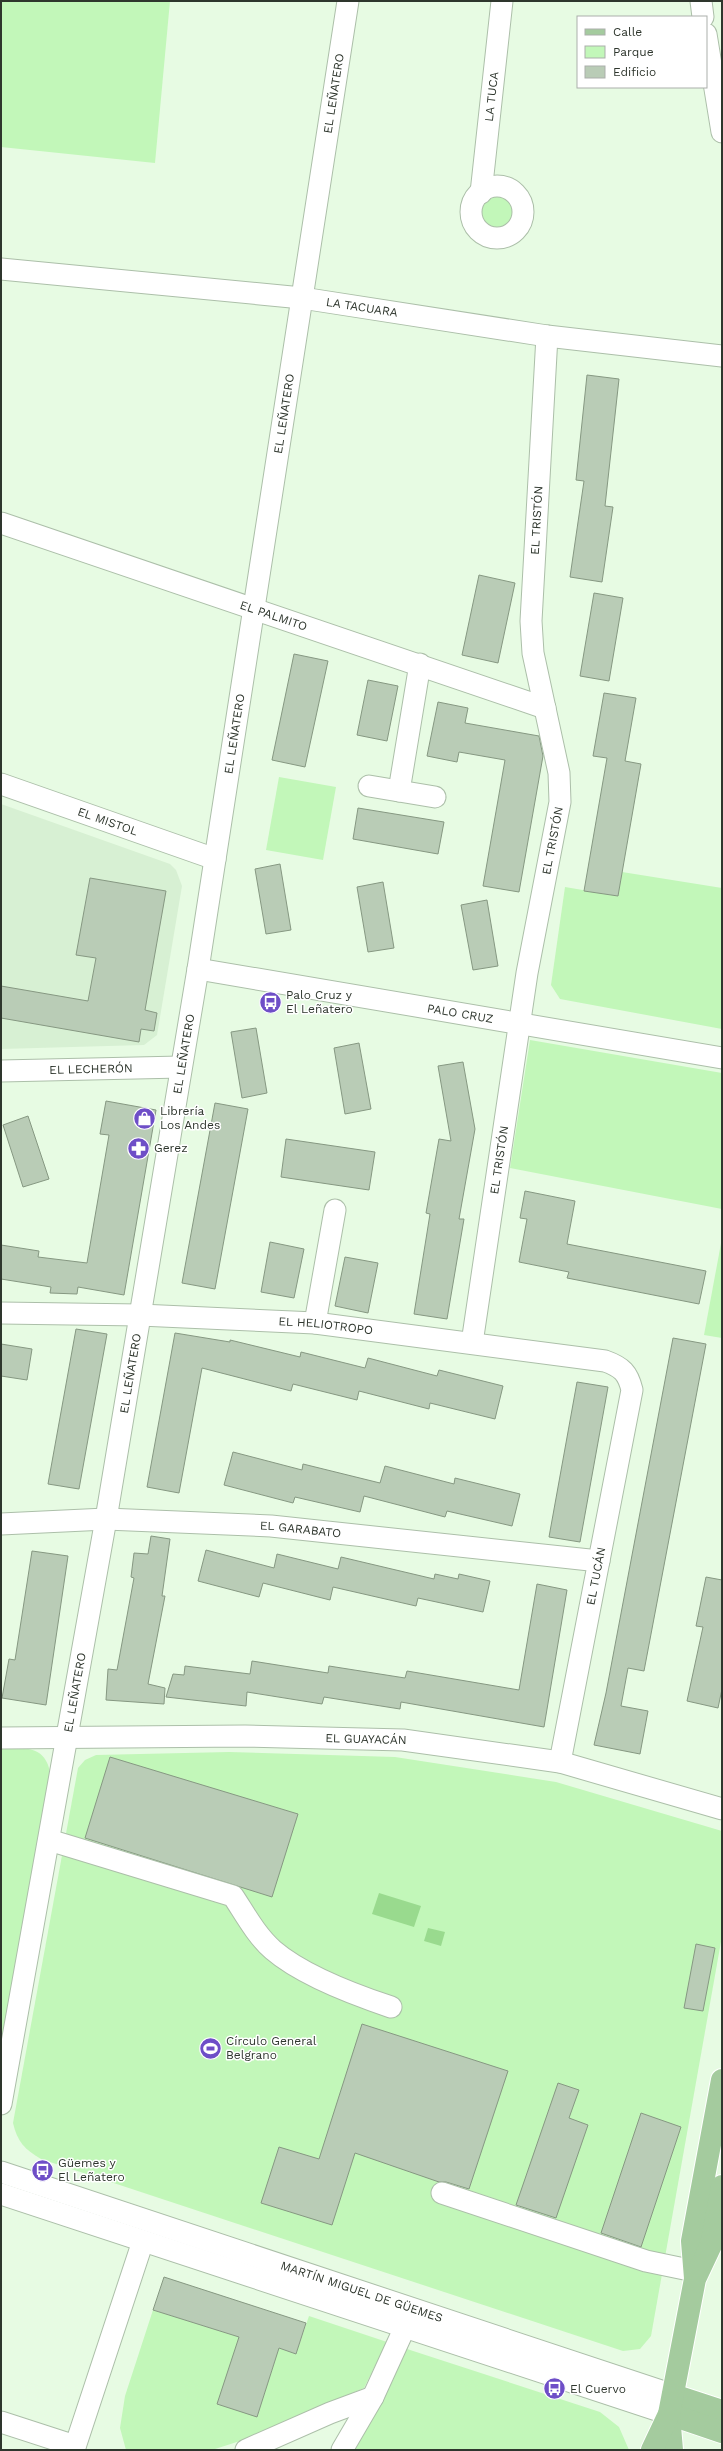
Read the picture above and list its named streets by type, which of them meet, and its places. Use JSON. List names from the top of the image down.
{
  "streets": {
    "main road": ["MARTÍN MIGUEL DE GÜEMES"],
    "street": [
      "EL LEÑATERO",
      "LA TUCA",
      "LA TACUARA",
      "EL TRISTÓN",
      "EL PALMITO",
      "EL MISTOL",
      "PALO CRUZ",
      "EL LECHERÓN",
      "EL HELIOTROPO",
      "EL GARABATO",
      "EL TUCÁN",
      "EL GUAYACÁN"
    ]
  },
  "crossings": [
    ["EL LEÑATERO", "LA TACUARA"],
    ["EL LEÑATERO", "EL PALMITO"],
    ["EL LEÑATERO", "EL MISTOL"],
    ["EL LEÑATERO", "PALO CRUZ"],
    ["EL LEÑATERO", "EL LECHERÓN"],
    ["EL LEÑATERO", "EL HELIOTROPO"],
    ["EL LEÑATERO", "EL GARABATO"],
    ["EL LEÑATERO", "EL GUAYACÁN"],
    ["LA TACUARA", "EL TRISTÓN"],
    ["EL TRISTÓN", "EL PALMITO"],
    ["EL TRISTÓN", "PALO CRUZ"],
    ["EL TRISTÓN", "EL HELIOTROPO"],
    ["EL HELIOTROPO", "EL TUCÁN"],
    ["EL GARABATO", "EL TUCÁN"],
    ["EL TUCÁN", "EL GUAYACÁN"]
  ],
  "places": {
    "bus stop": ["Palo Cruz y El Leñatero", "Güemes y El Leñatero", "El Cuervo"],
    "shop": ["Librería Los Andes"],
    "pharmacy": ["Gerez"],
    "sports": ["Círculo General Belgrano"]
  },
  "legend": ["Calle", "Parque", "Edificio"]
}
